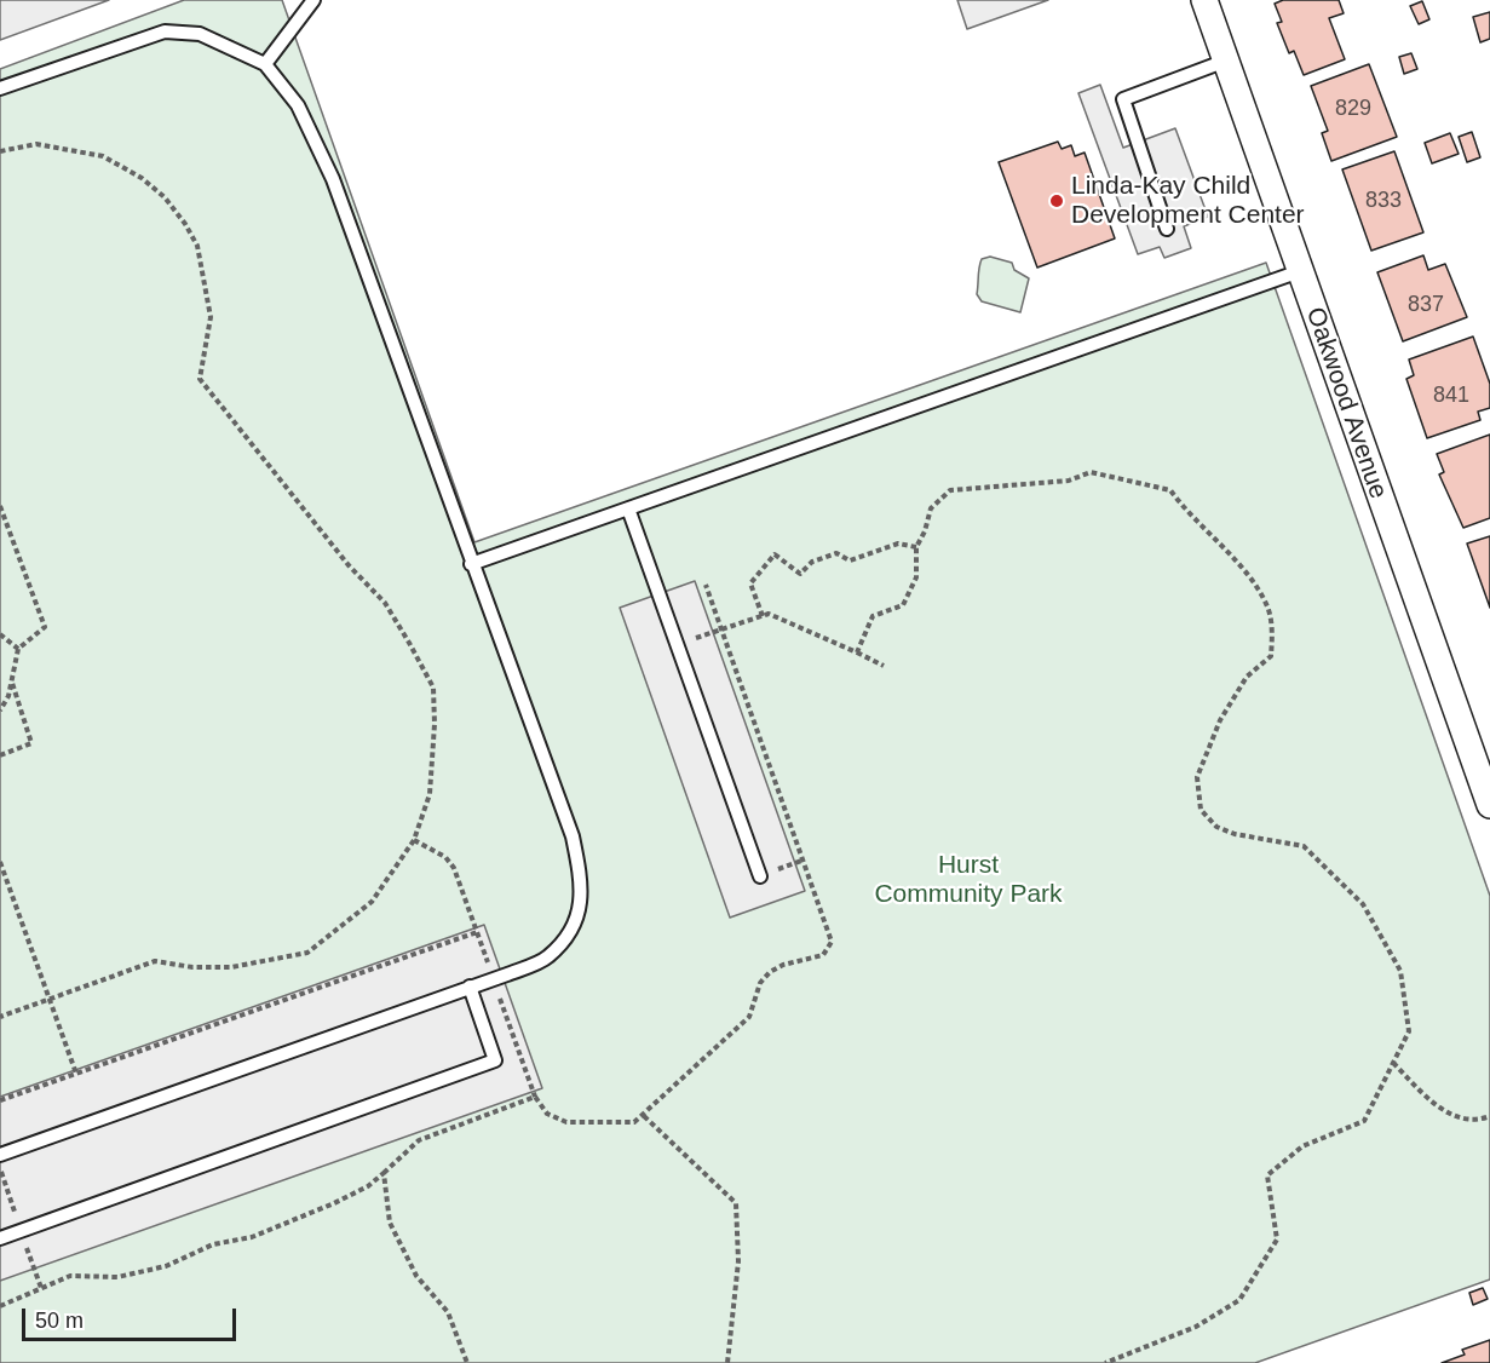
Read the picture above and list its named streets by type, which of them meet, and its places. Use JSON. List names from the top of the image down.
{
  "streets": {
    "street": ["Oakwood Avenue"]
  },
  "parks": ["Hurst Community Park"],
  "places": ["Linda-Kay Child Development Center"],
  "house_numbers": [
    "829",
    "833",
    "837",
    "841"
  ],
  "scale_bar": "50 m"
}
